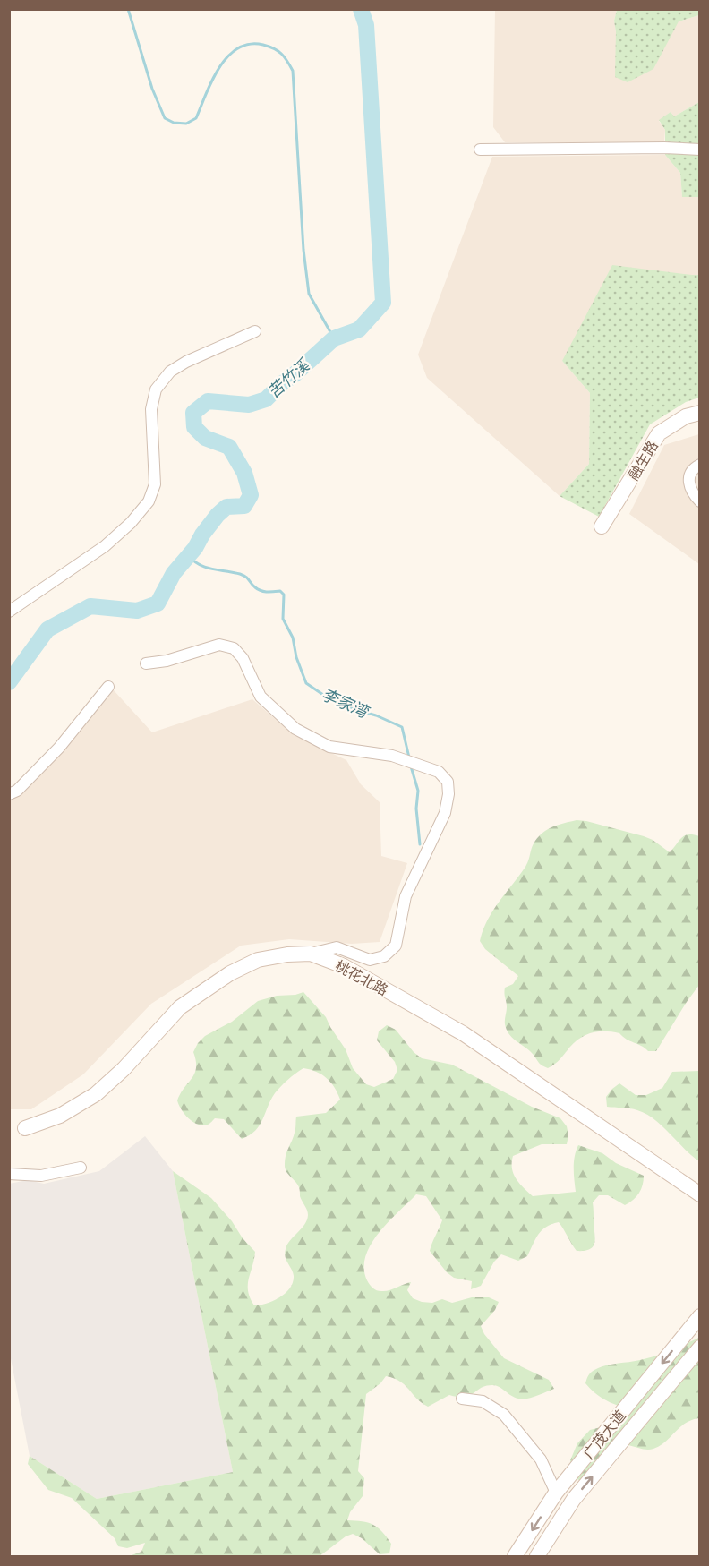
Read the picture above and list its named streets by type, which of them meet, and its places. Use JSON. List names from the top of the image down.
{
  "streets": {
    "street": ["融生路", "桃花北路", "广茂大道"]
  },
  "water": ["苦竹溪", "李家湾"]
}
